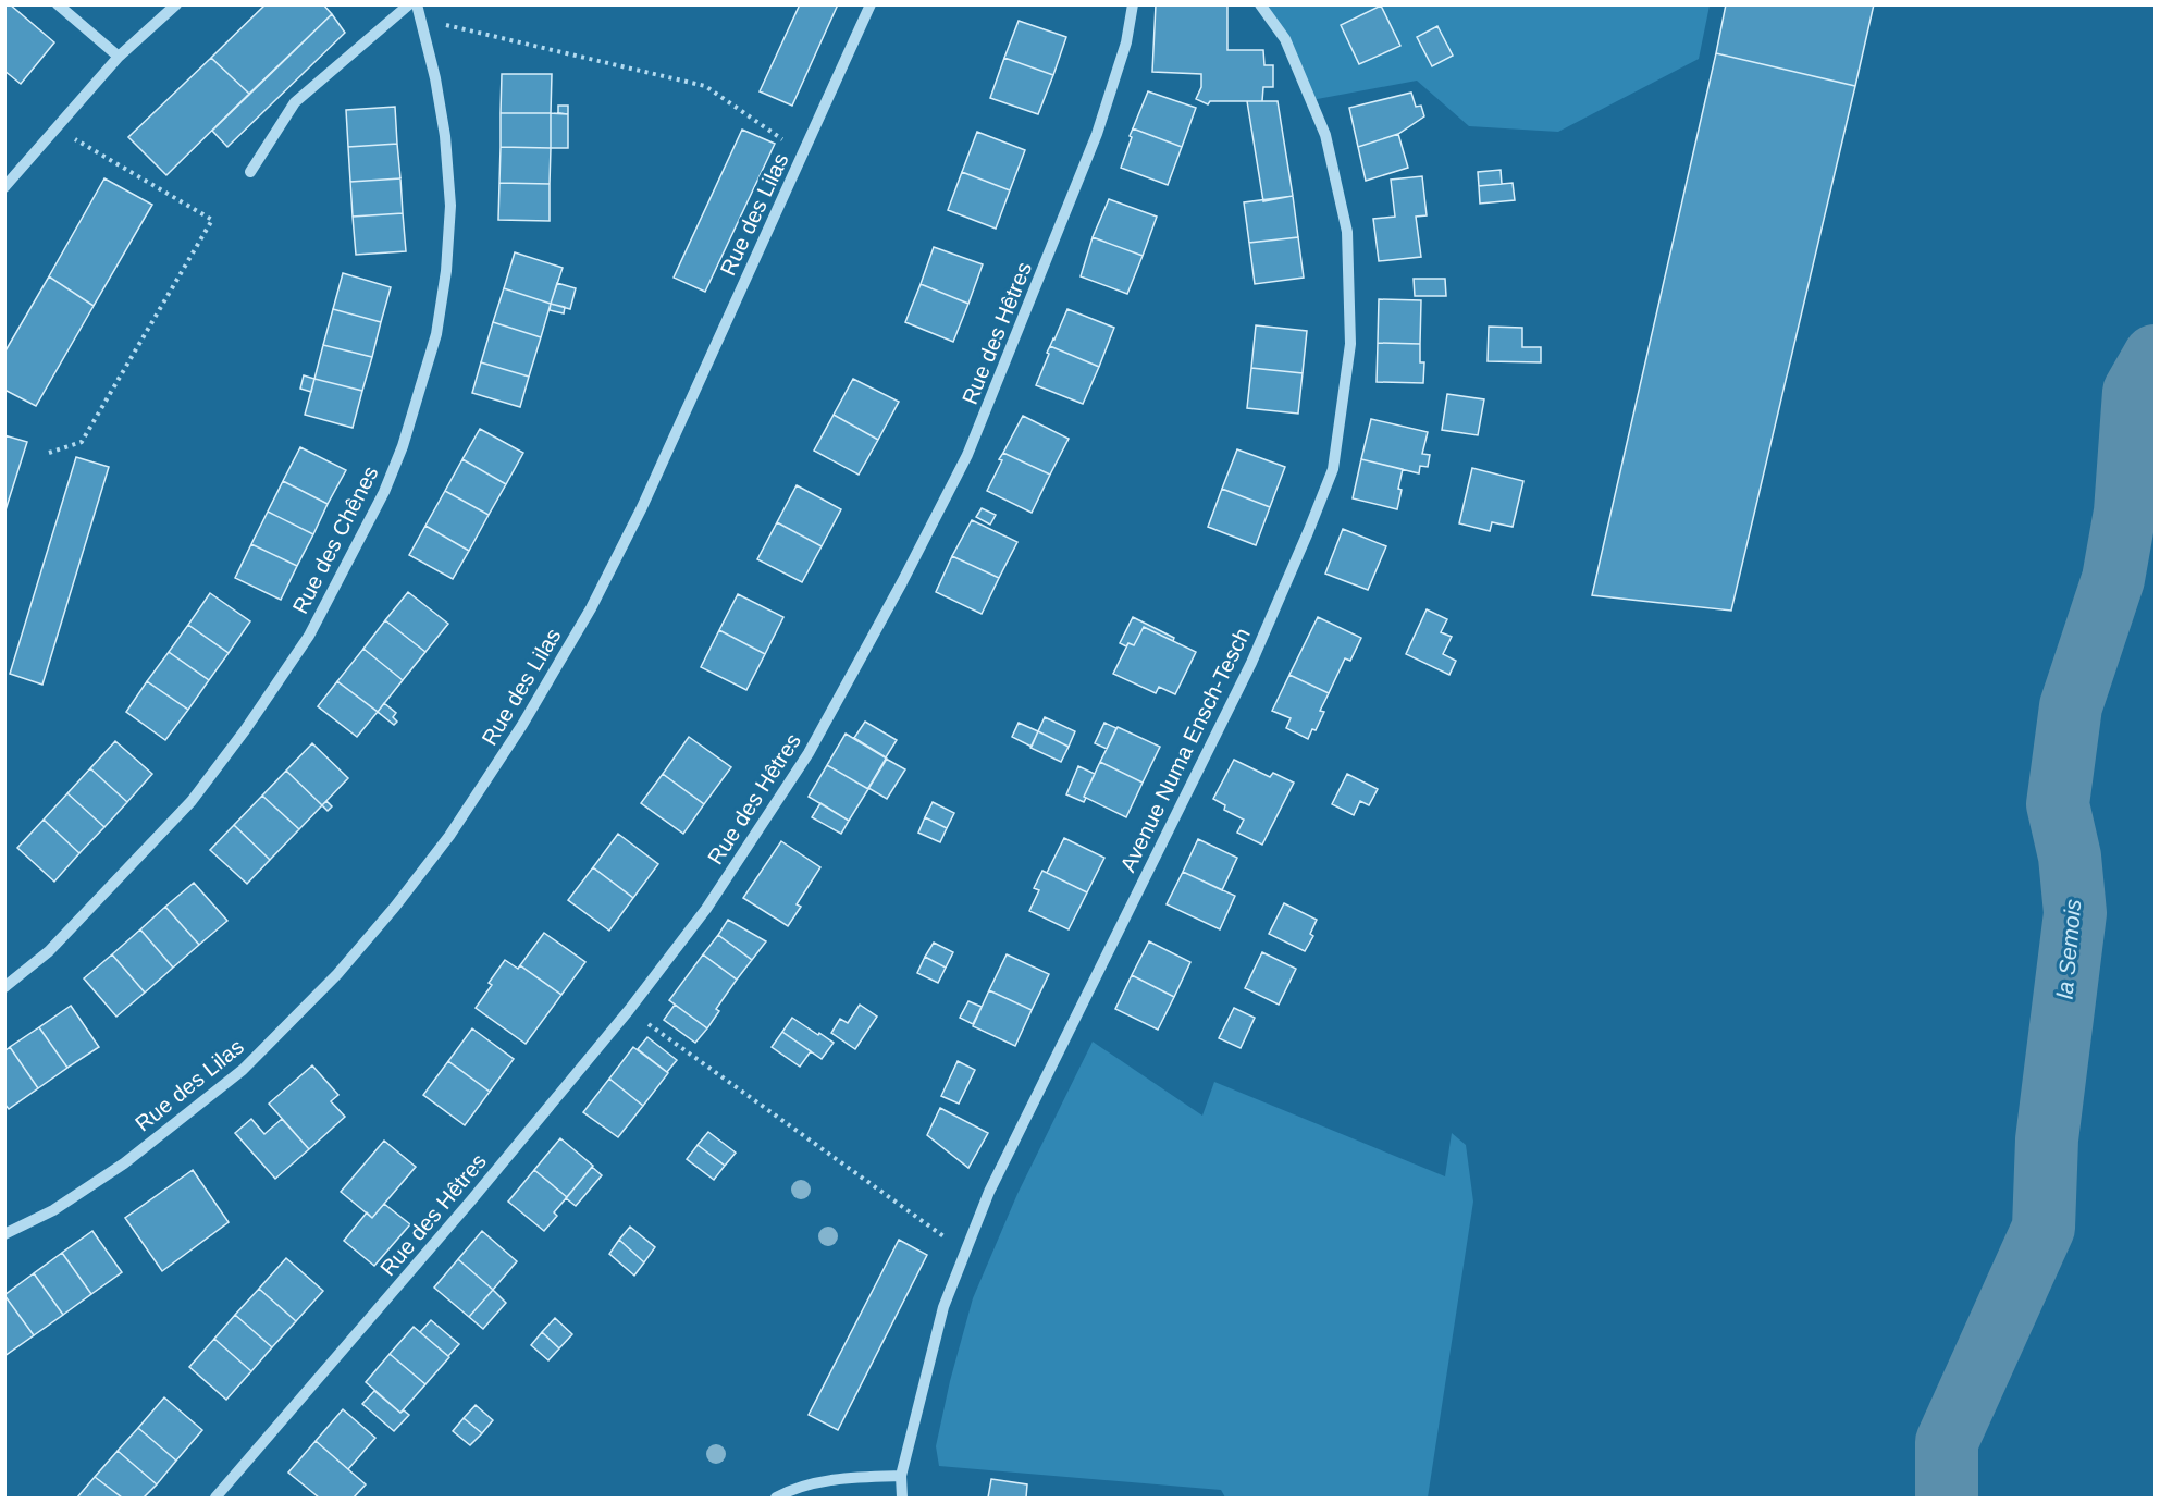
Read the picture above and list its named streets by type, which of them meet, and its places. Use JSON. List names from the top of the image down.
{
  "streets": {
    "street": [
      "Rue des Lilas",
      "Rue des Hêtres",
      "Rue des Chênes",
      "Avenue Numa Ensch-Tesch"
    ]
  },
  "water": ["la Semois"]
}
